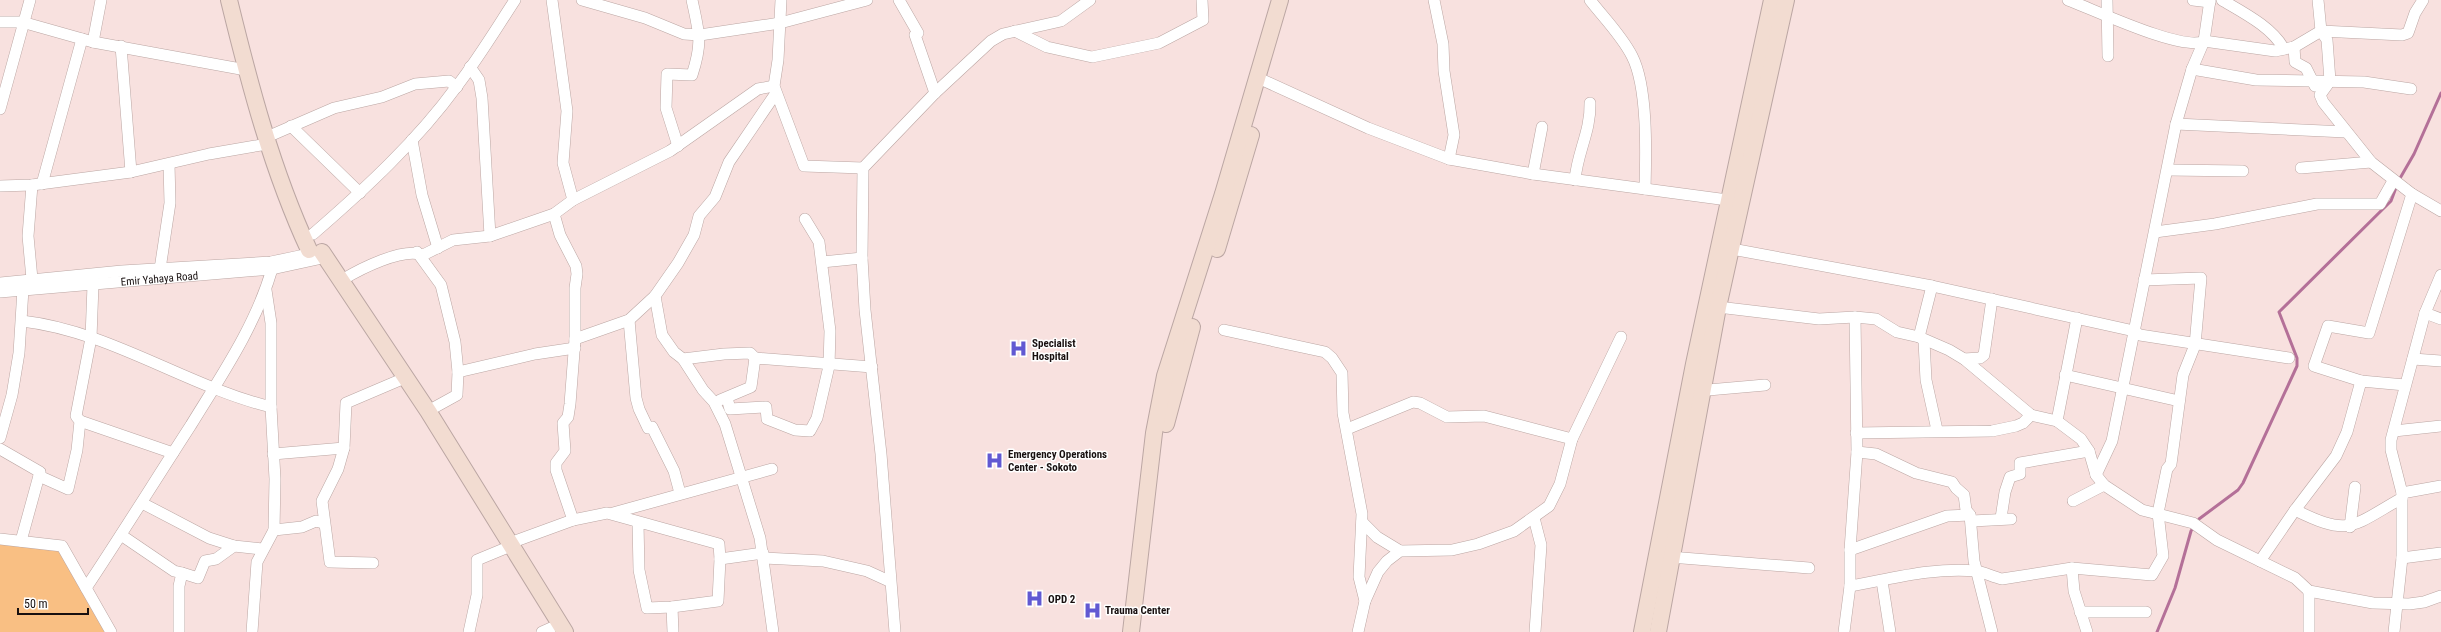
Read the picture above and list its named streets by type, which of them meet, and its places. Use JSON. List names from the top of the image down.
{
  "streets": {
    "street": ["Emir Yahaya Road"]
  },
  "places": {
    "hospital": [
      "Specialist Hospital",
      "Emergency Operations Center - Sokoto",
      "OPD 2",
      "Trauma Center"
    ]
  },
  "scale_bar": "50 m"
}
